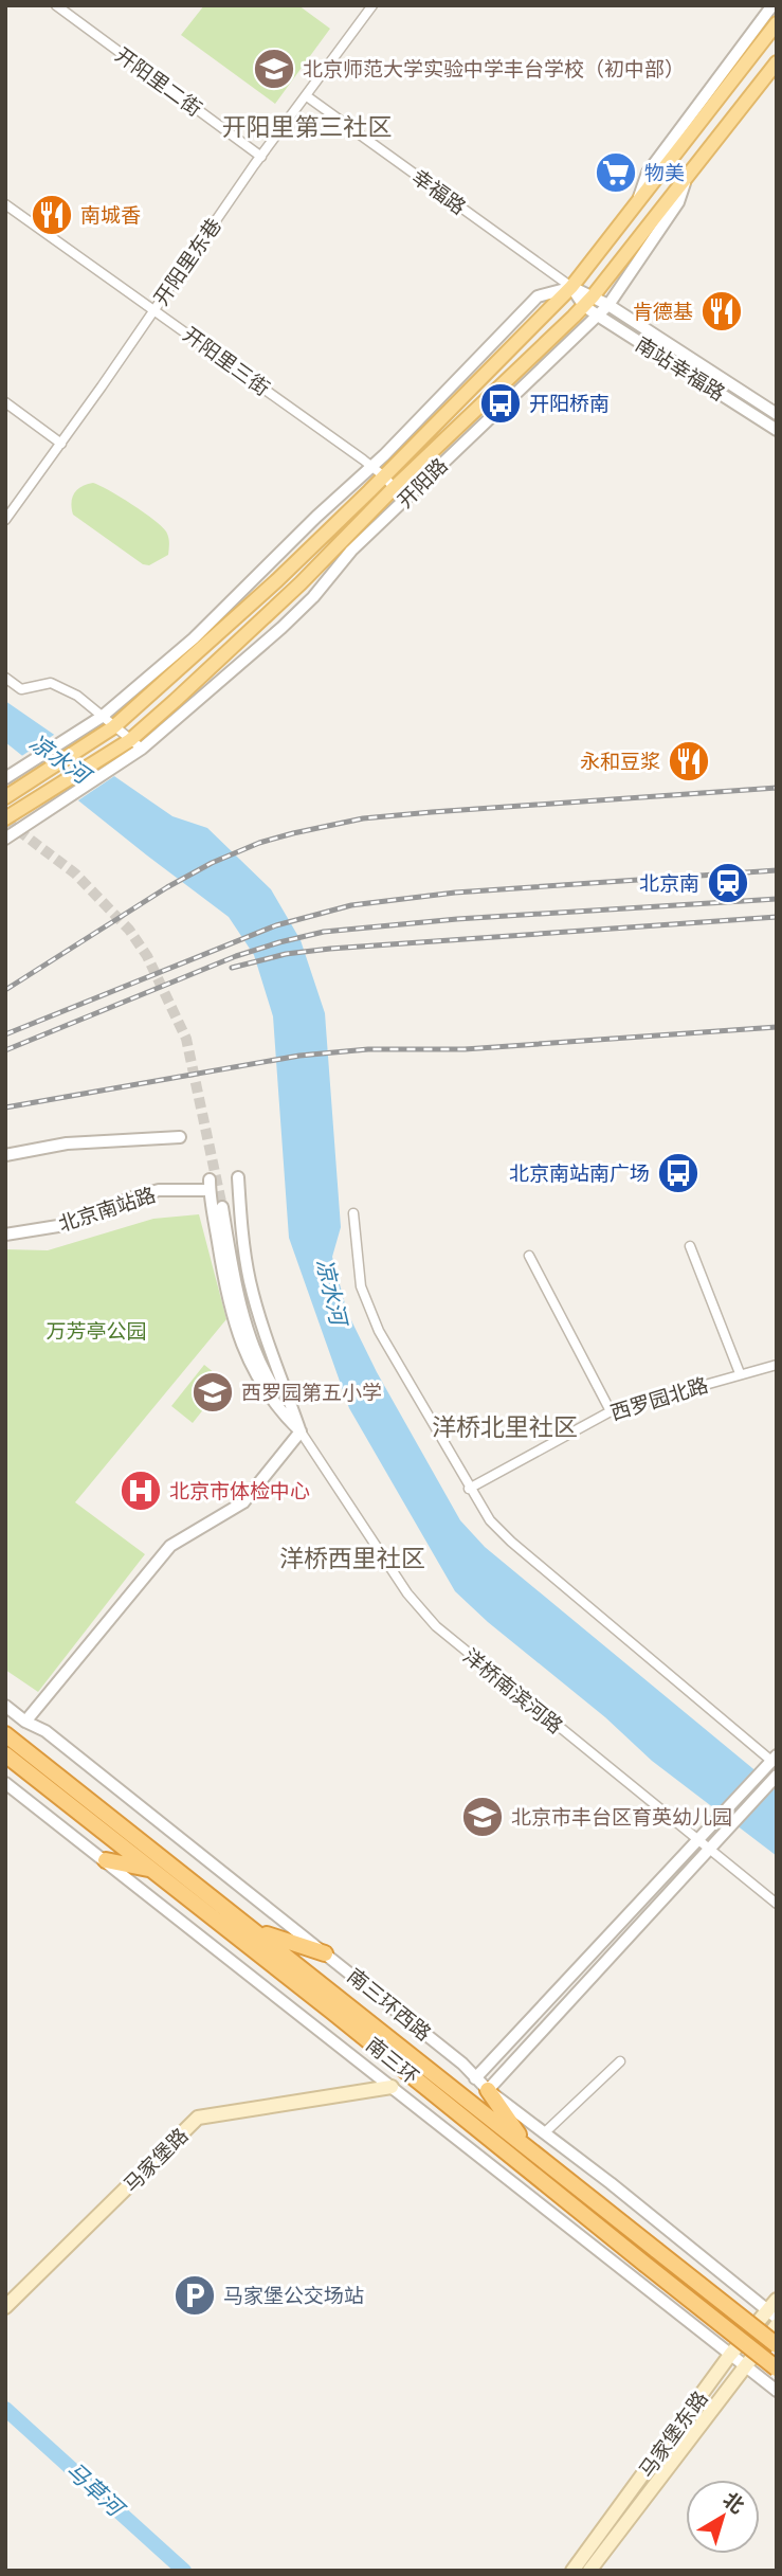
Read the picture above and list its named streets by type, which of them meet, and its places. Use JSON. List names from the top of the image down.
{
  "streets": {
    "highway": ["南三环"],
    "main road": ["开阳路", "马家堡路", "马家堡东路"],
    "street": [
      "开阳里二街",
      "幸福路",
      "开阳里东巷",
      "开阳里三街",
      "南站幸福路",
      "北京南站路",
      "西罗园北路",
      "洋桥南滨河路",
      "南三环西路"
    ]
  },
  "crossings": [
    ["开阳里二街", "开阳里东巷"],
    ["幸福路", "开阳里东巷"],
    ["幸福路", "开阳路"],
    ["开阳里东巷", "开阳里三街"],
    ["开阳里三街", "开阳路"],
    ["南站幸福路", "开阳路"],
    ["北京南站路", "洋桥南滨河路"],
    ["南三环西路", "马家堡东路"]
  ],
  "districts": ["开阳里第三社区", "洋桥北里社区", "洋桥西里社区"],
  "water": ["凉水河", "马草河"],
  "parks": ["万芳亭公园"],
  "places": {
    "school or university": ["北京师范大学实验中学丰台学校（初中部）", "西罗园第五小学", "北京市丰台区育英幼儿园"],
    "supermarket": ["物美"],
    "restaurant": ["南城香", "肯德基", "永和豆浆"],
    "bus stop": ["开阳桥南", "北京南站南广场"],
    "station": ["北京南"],
    "hospital": ["北京市体检中心"],
    "parking": ["马家堡公交场站"]
  },
  "north": "top right"
}
